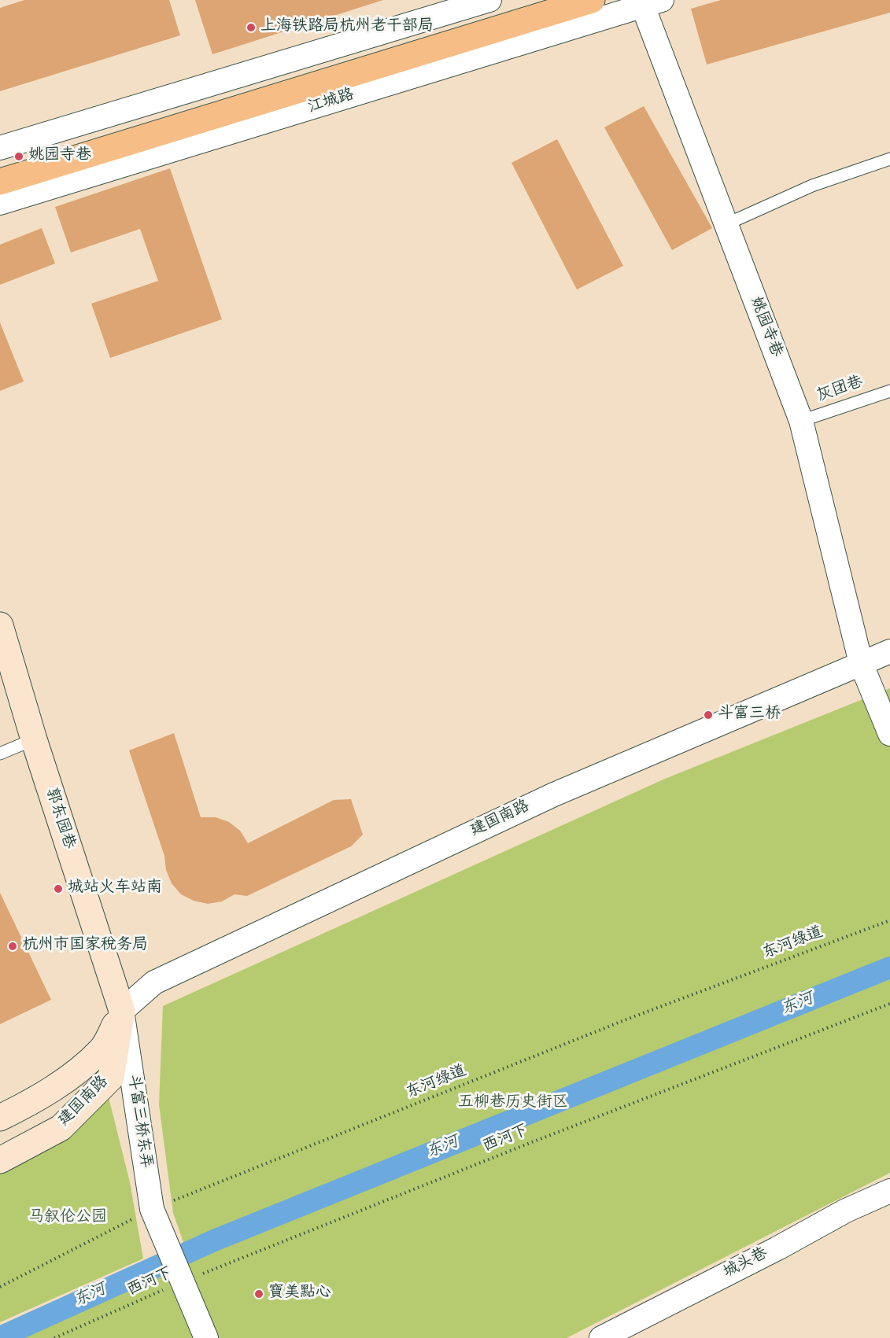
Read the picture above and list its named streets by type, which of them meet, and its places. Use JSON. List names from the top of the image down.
{
  "streets": {
    "main road": ["江城路", "郭东园巷", "建国南路"],
    "street": ["姚园寺巷", "斗富三桥东弄", "城头巷"],
    "lane": ["灰团巷"],
    "path": ["东河绿道", "西河下"]
  },
  "crossings": [
    ["江城路", "姚园寺巷"],
    ["姚园寺巷", "灰团巷"],
    ["姚园寺巷", "建国南路"],
    ["郭东园巷", "建国南路"],
    ["郭东园巷", "斗富三桥东弄"],
    ["建国南路", "斗富三桥东弄"],
    ["东河绿道", "斗富三桥东弄"],
    ["斗富三桥东弄", "西河下"]
  ],
  "water": ["东河"],
  "parks": ["五柳巷历史街区", "马叙伦公园"],
  "places": [
    "上海铁路局杭州老干部局",
    "姚园寺巷",
    "斗富三桥",
    "城站火车站南",
    "杭州市国家税务局",
    "寶美點心"
  ]
}
